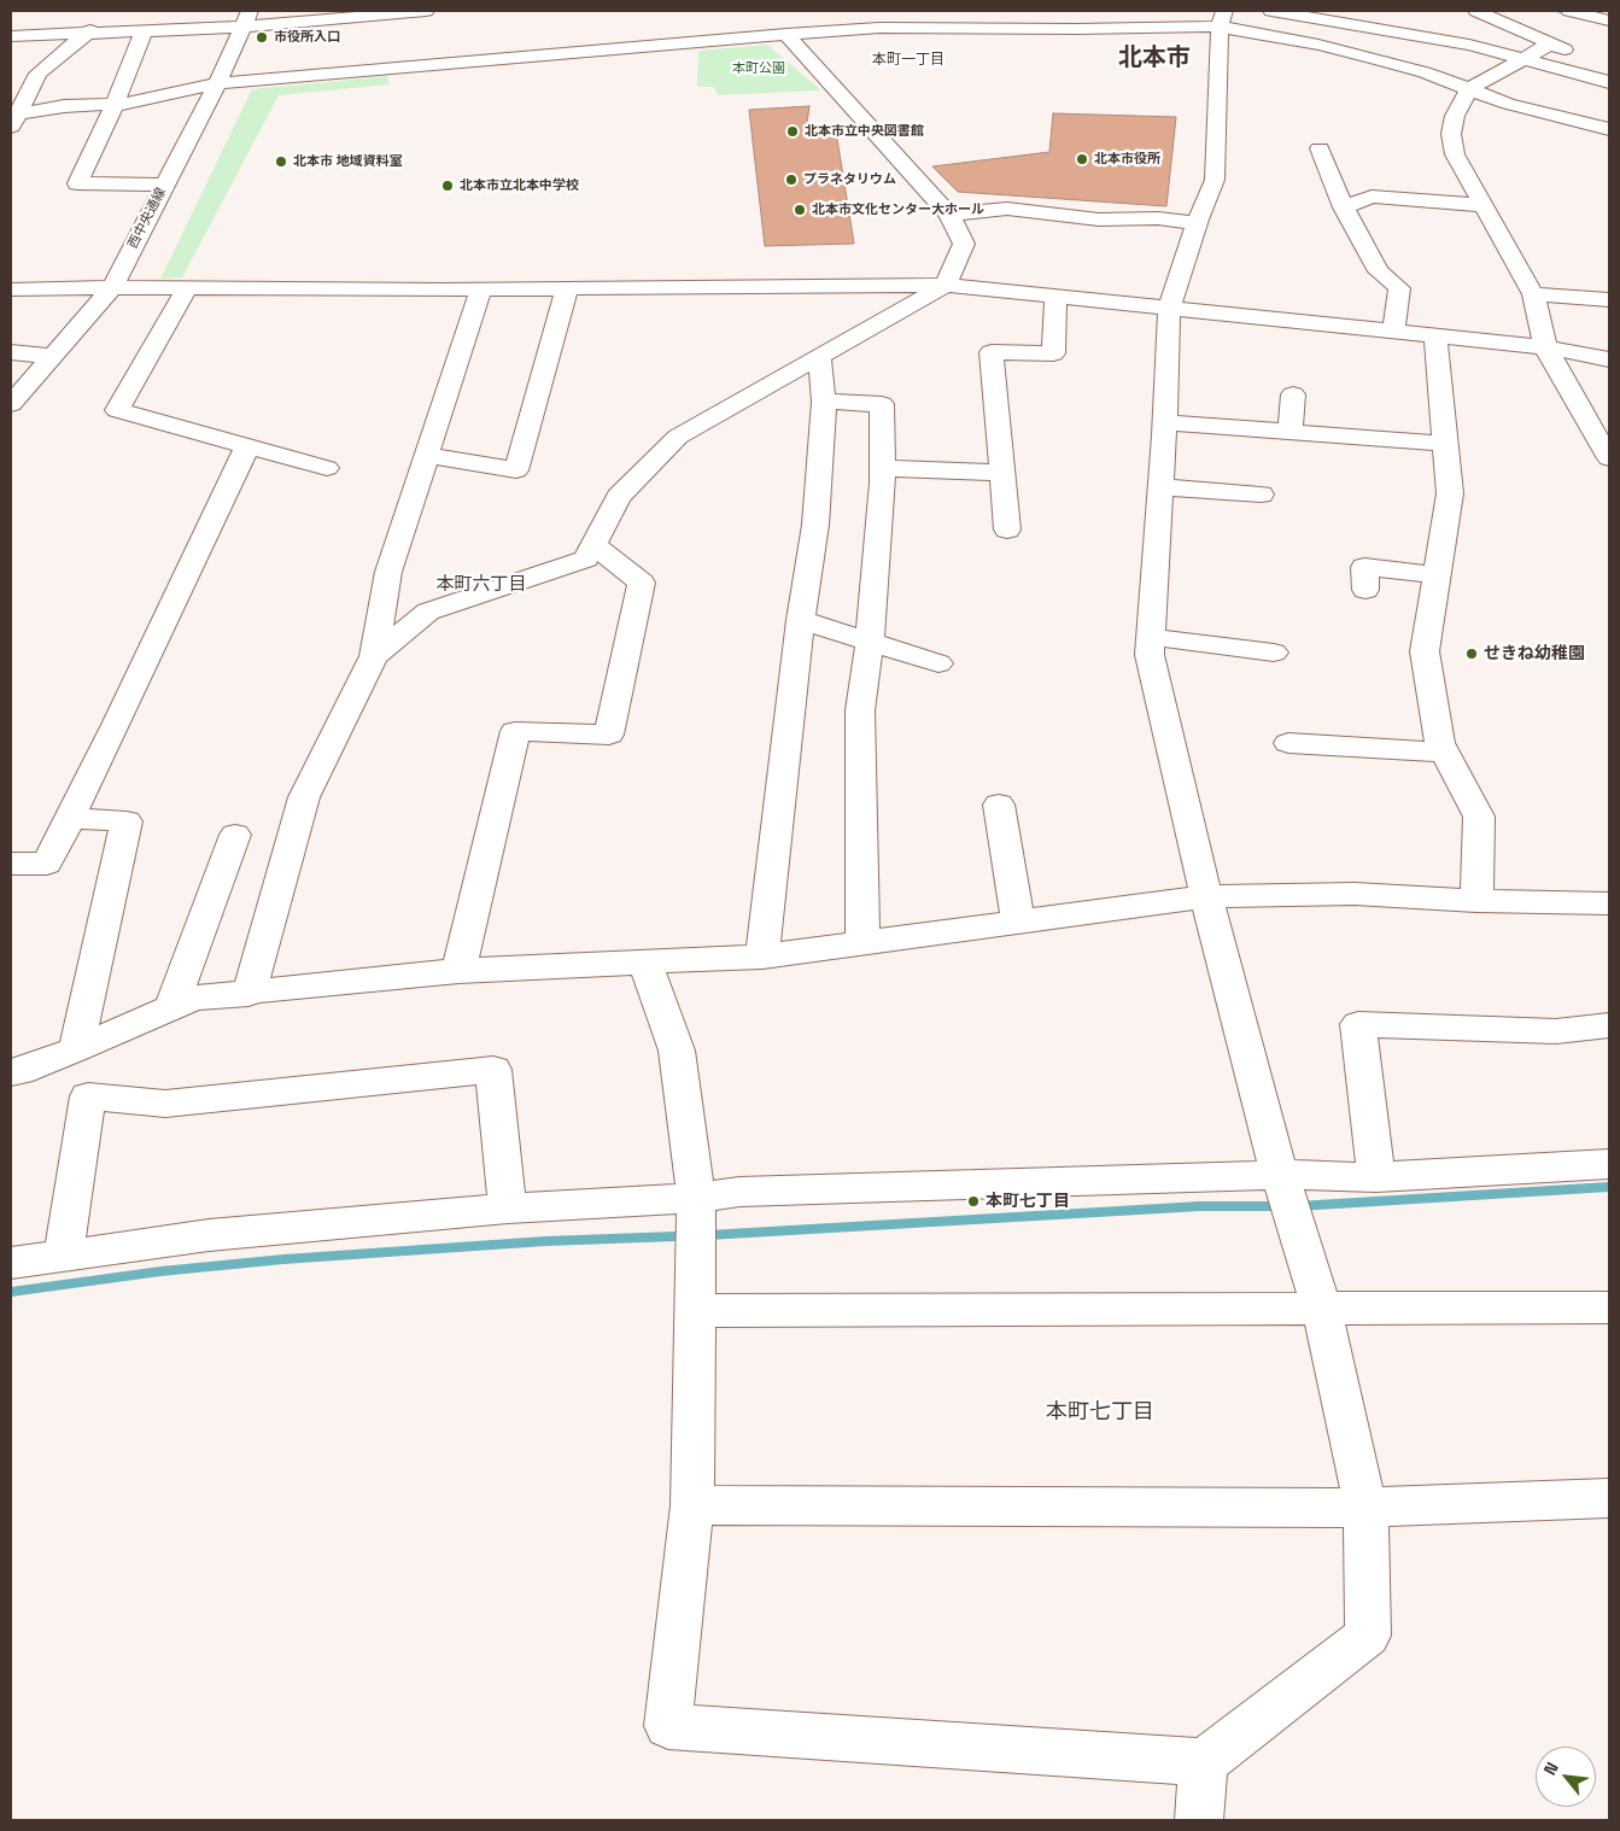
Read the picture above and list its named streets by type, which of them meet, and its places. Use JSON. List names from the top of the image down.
{
  "streets": {
    "street": ["西中央通線"]
  },
  "districts": [
    "北本市",
    "本町一丁目",
    "本町六丁目",
    "本町七丁目"
  ],
  "parks": ["本町公園"],
  "places": [
    "市役所入口",
    "北本市立中央図書館",
    "北本市役所",
    "北本市 地域資料室",
    "プラネタリウム",
    "北本市立北本中学校",
    "北本市文化センター大ホール",
    "せきね幼稚園",
    "本町七丁目"
  ],
  "north": "top left"
}
